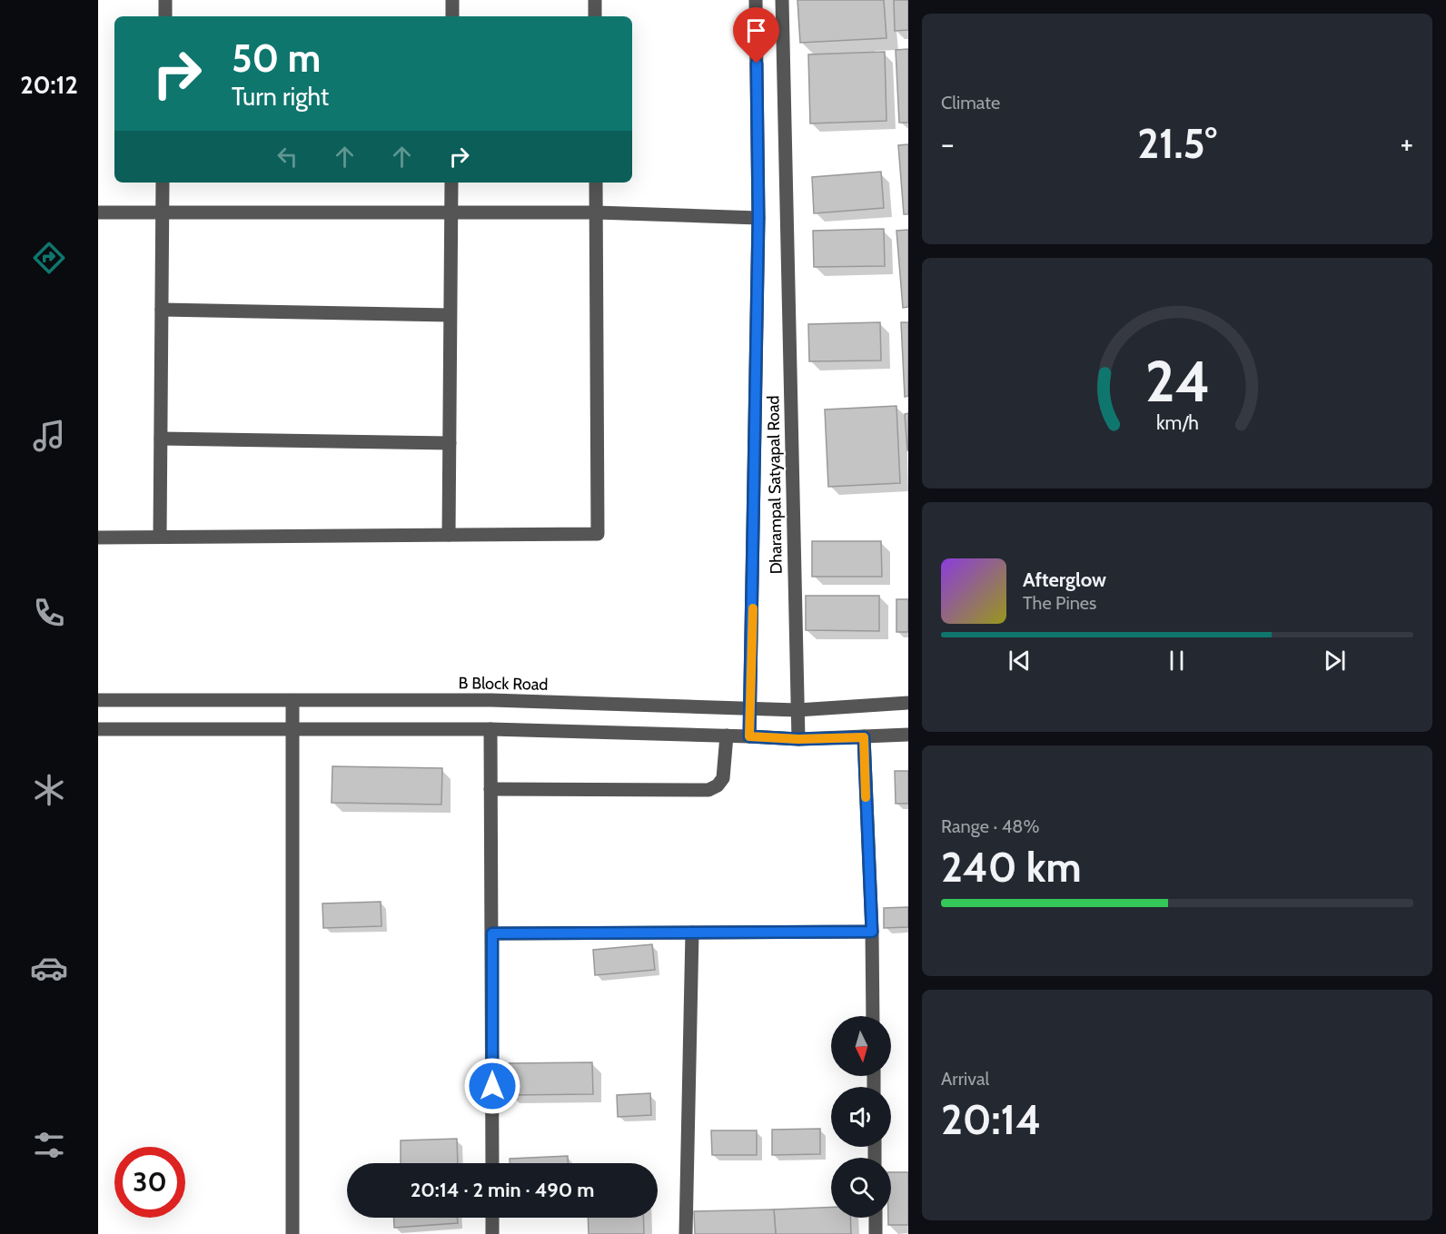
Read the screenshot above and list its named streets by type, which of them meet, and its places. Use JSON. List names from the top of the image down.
{
  "streets": {
    "street": ["Dharampal Satyapal Road", "B Block Road"]
  },
  "crossings": [
    ["Dharampal Satyapal Road", "B Block Road"]
  ],
  "north": "bottom",
  "page": {
    "tabs": "20:12",
    "tile": [
      "Climate",
      ["Range · 48%", "240 km"],
      ["Arrival", "20:14"]
    ],
    "turn": ["50 m", "Turn right"],
    "heat": ["−", "21.5°", "+"],
    "song": ["Afterglow", "The Pines"],
    "limit": "30",
    "trip": "20:14 · 2 min · 490 m",
    "gauge": ["24", "km/h"]
  }
}
